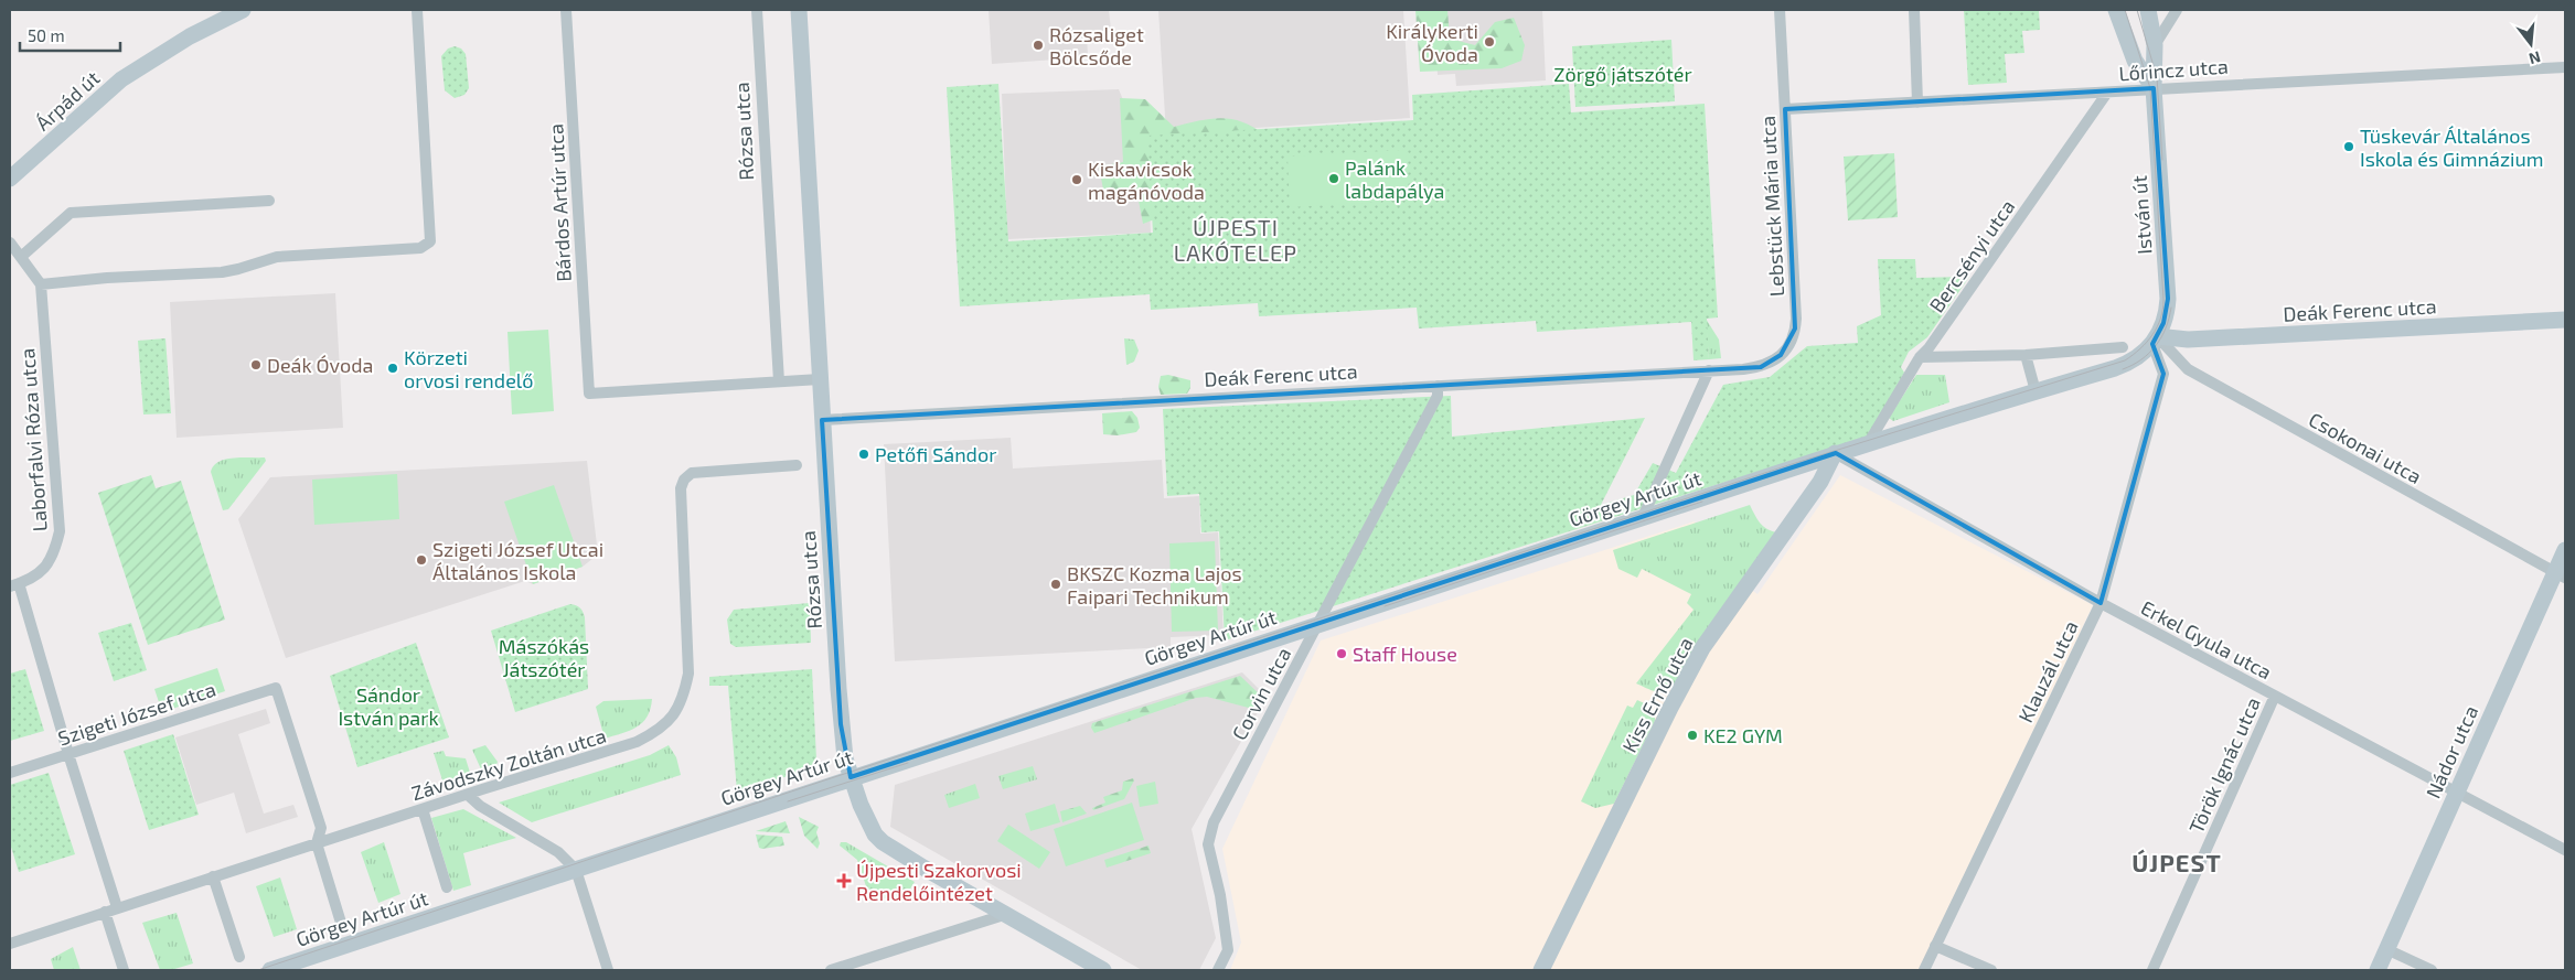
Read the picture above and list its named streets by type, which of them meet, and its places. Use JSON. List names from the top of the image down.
{
  "streets": {
    "street": [
      "Lőrincz utca",
      "Árpád út",
      "Rózsa utca",
      "Bárdos Artúr utca",
      "Lebstück Mária utca",
      "István út",
      "Bercsényi utca",
      "Deák Ferenc utca",
      "Laborfalvi Róza utca",
      "Csokonai utca",
      "Görgey Artúr út",
      "Erkel Gyula utca",
      "Klauzál utca",
      "Corvin utca",
      "Kiss Ernő utca",
      "Szigeti József utca",
      "Nádor utca",
      "Závodszky Zoltán utca",
      "Török Ignác utca"
    ]
  },
  "crossings": [
    ["Lőrincz utca", "Lebstück Mária utca"],
    ["Lőrincz utca", "István út"],
    ["Lőrincz utca", "Bercsényi utca"],
    ["Rózsa utca", "Bárdos Artúr utca"],
    ["Rózsa utca", "Deák Ferenc utca"],
    ["Rózsa utca", "Görgey Artúr út"],
    ["Lebstück Mária utca", "Deák Ferenc utca"],
    ["István út", "Deák Ferenc utca"],
    ["István út", "Csokonai utca"],
    ["István út", "Görgey Artúr út"],
    ["Bercsényi utca", "Görgey Artúr út"],
    ["Deák Ferenc utca", "Csokonai utca"],
    ["Deák Ferenc utca", "Görgey Artúr út"],
    ["Deák Ferenc utca", "Corvin utca"],
    ["Csokonai utca", "Görgey Artúr út"],
    ["Csokonai utca", "Nádor utca"],
    ["Görgey Artúr út", "Erkel Gyula utca"],
    ["Görgey Artúr út", "Corvin utca"],
    ["Görgey Artúr út", "Kiss Ernő utca"],
    ["Erkel Gyula utca", "Klauzál utca"],
    ["Erkel Gyula utca", "Kiss Ernő utca"],
    ["Erkel Gyula utca", "Nádor utca"],
    ["Erkel Gyula utca", "Török Ignác utca"],
    ["Szigeti József utca", "Závodszky Zoltán utca"]
  ],
  "districts": ["ÚJPESTI LAKÓTELEP", "ÚJPEST"],
  "parks": ["Zörgő játszótér", "Mászókás Játszótér", "Sándor István park"],
  "places": {
    "other": [
      "Királykerti Óvoda",
      "Rózsaliget Bölcsőde",
      "Tüskevár Általános Iskola és Gimnázium",
      "Palánk labdapálya",
      "Kiskavicsok magánóvoda",
      "Deák Óvoda",
      "Körzeti orvosi rendelő",
      "Petőfi Sándor",
      "Szigeti József Utcai Általános Iskola",
      "BKSZC Kozma Lajos Faipari Technikum",
      "Staff House",
      "KE2 GYM"
    ],
    "health": ["Újpesti Szakorvosi Rendelőintézet"]
  },
  "scale_bar": "50 m",
  "north": "bottom"
}
